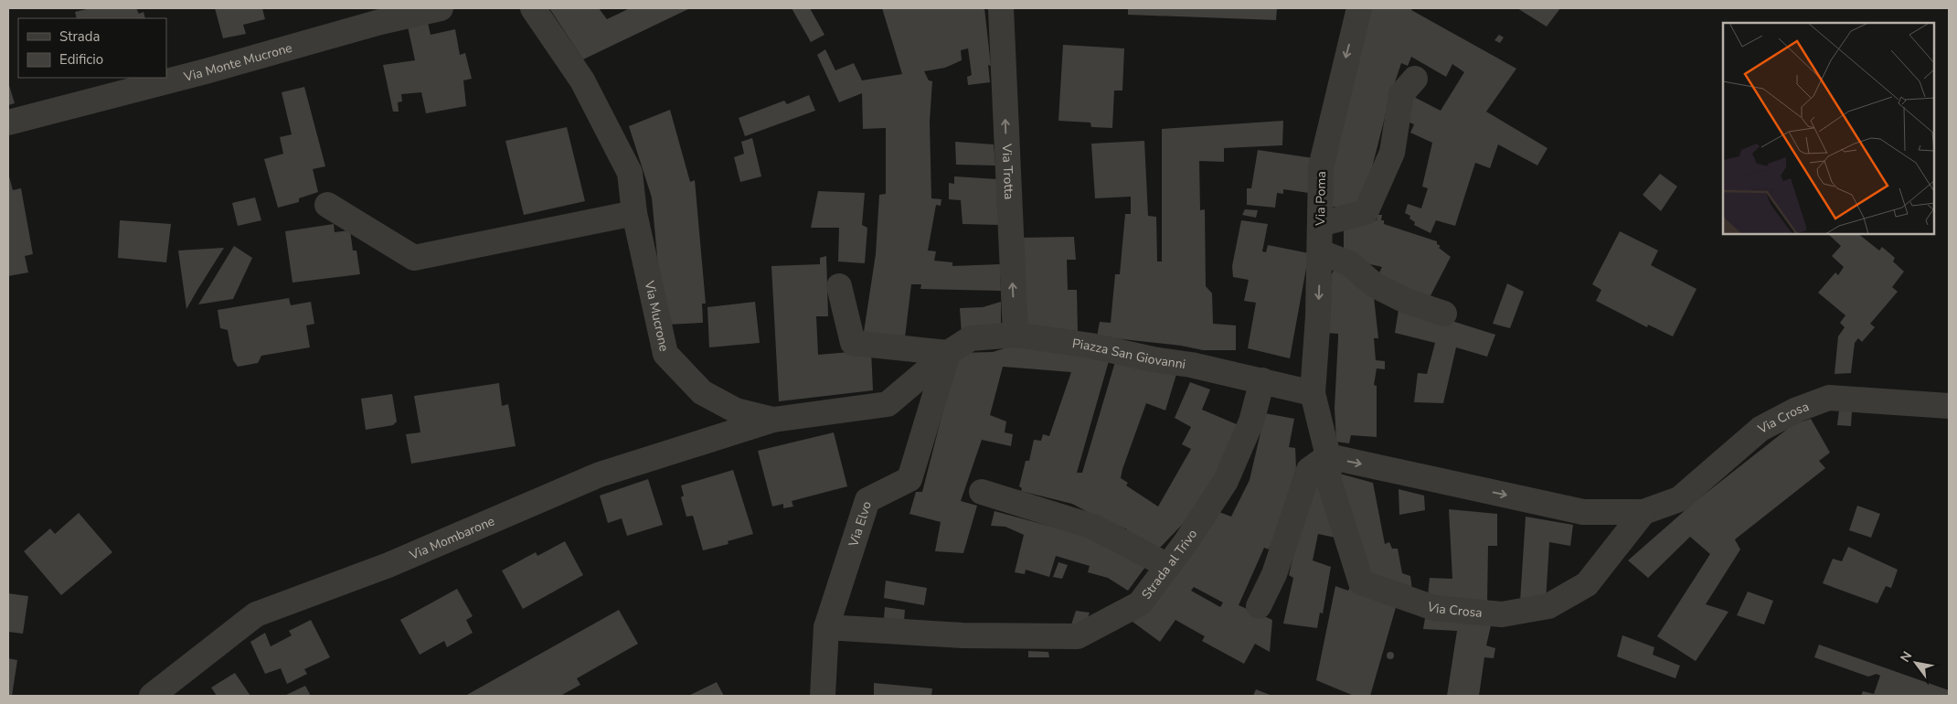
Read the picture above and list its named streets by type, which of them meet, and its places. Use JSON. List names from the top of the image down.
{
  "streets": {
    "street": [
      "Via Monte Mucrone",
      "Via Trotta",
      "Via Poma",
      "Via Mucrone",
      "Piazza San Giovanni",
      "Via Crosa",
      "Via Elvo",
      "Via Mombarone",
      "Strada al Trivo"
    ]
  },
  "crossings": [
    ["Via Trotta", "Piazza San Giovanni"],
    ["Via Poma", "Piazza San Giovanni"],
    ["Via Poma", "Via Crosa"],
    ["Via Mucrone", "Piazza San Giovanni"],
    ["Via Mucrone", "Via Elvo"],
    ["Via Mucrone", "Via Mombarone"],
    ["Piazza San Giovanni", "Via Crosa"],
    ["Piazza San Giovanni", "Via Elvo"],
    ["Piazza San Giovanni", "Strada al Trivo"],
    ["Via Elvo", "Strada al Trivo"]
  ],
  "one_way": ["Via Trotta", "Via Poma"],
  "legend": ["Strada", "Edificio"],
  "north": "top left"
}
